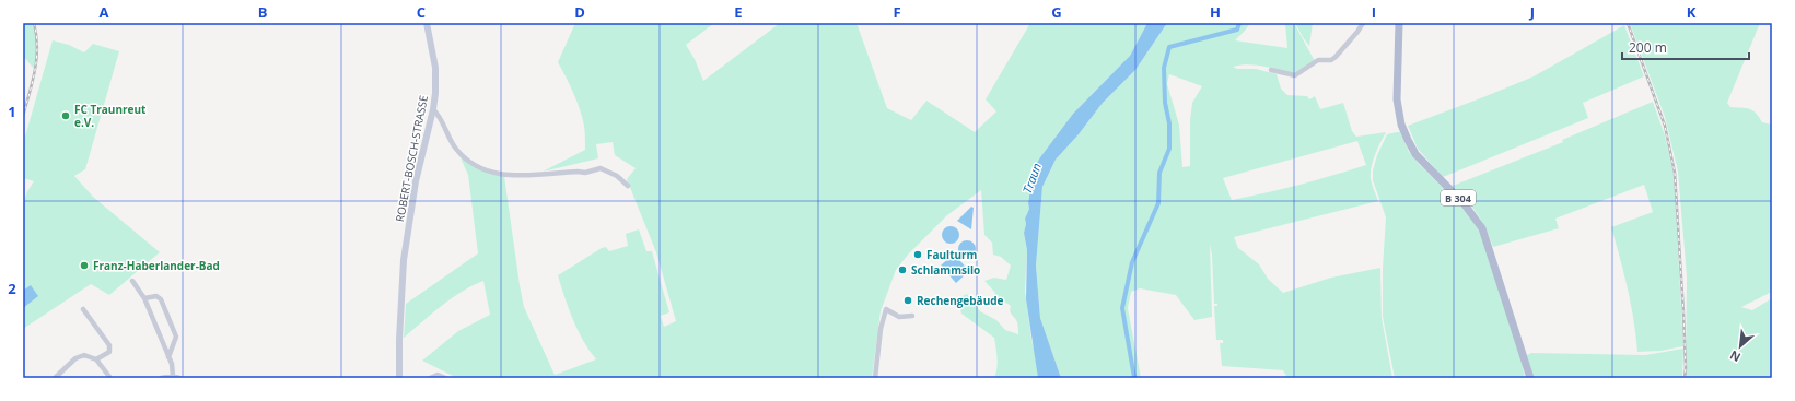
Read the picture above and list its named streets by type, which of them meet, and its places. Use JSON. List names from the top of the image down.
{
  "streets": {
    "main road": ["ROBERT-BOSCH-STRASSE", "B 304"]
  },
  "water": ["Traun"],
  "places": [
    "FC Traunreut e.V.",
    "Faulturm",
    "Franz-Haberlander-Bad",
    "Schlammsilo",
    "Rechengebäude"
  ],
  "scale_bar": "200 m",
  "north": "bottom left",
  "grid": {
    "columns": [
      "A",
      "B",
      "C",
      "D",
      "E",
      "F",
      "G",
      "H",
      "I",
      "J",
      "K"
    ],
    "rows": ["1", "2"]
  }
}
